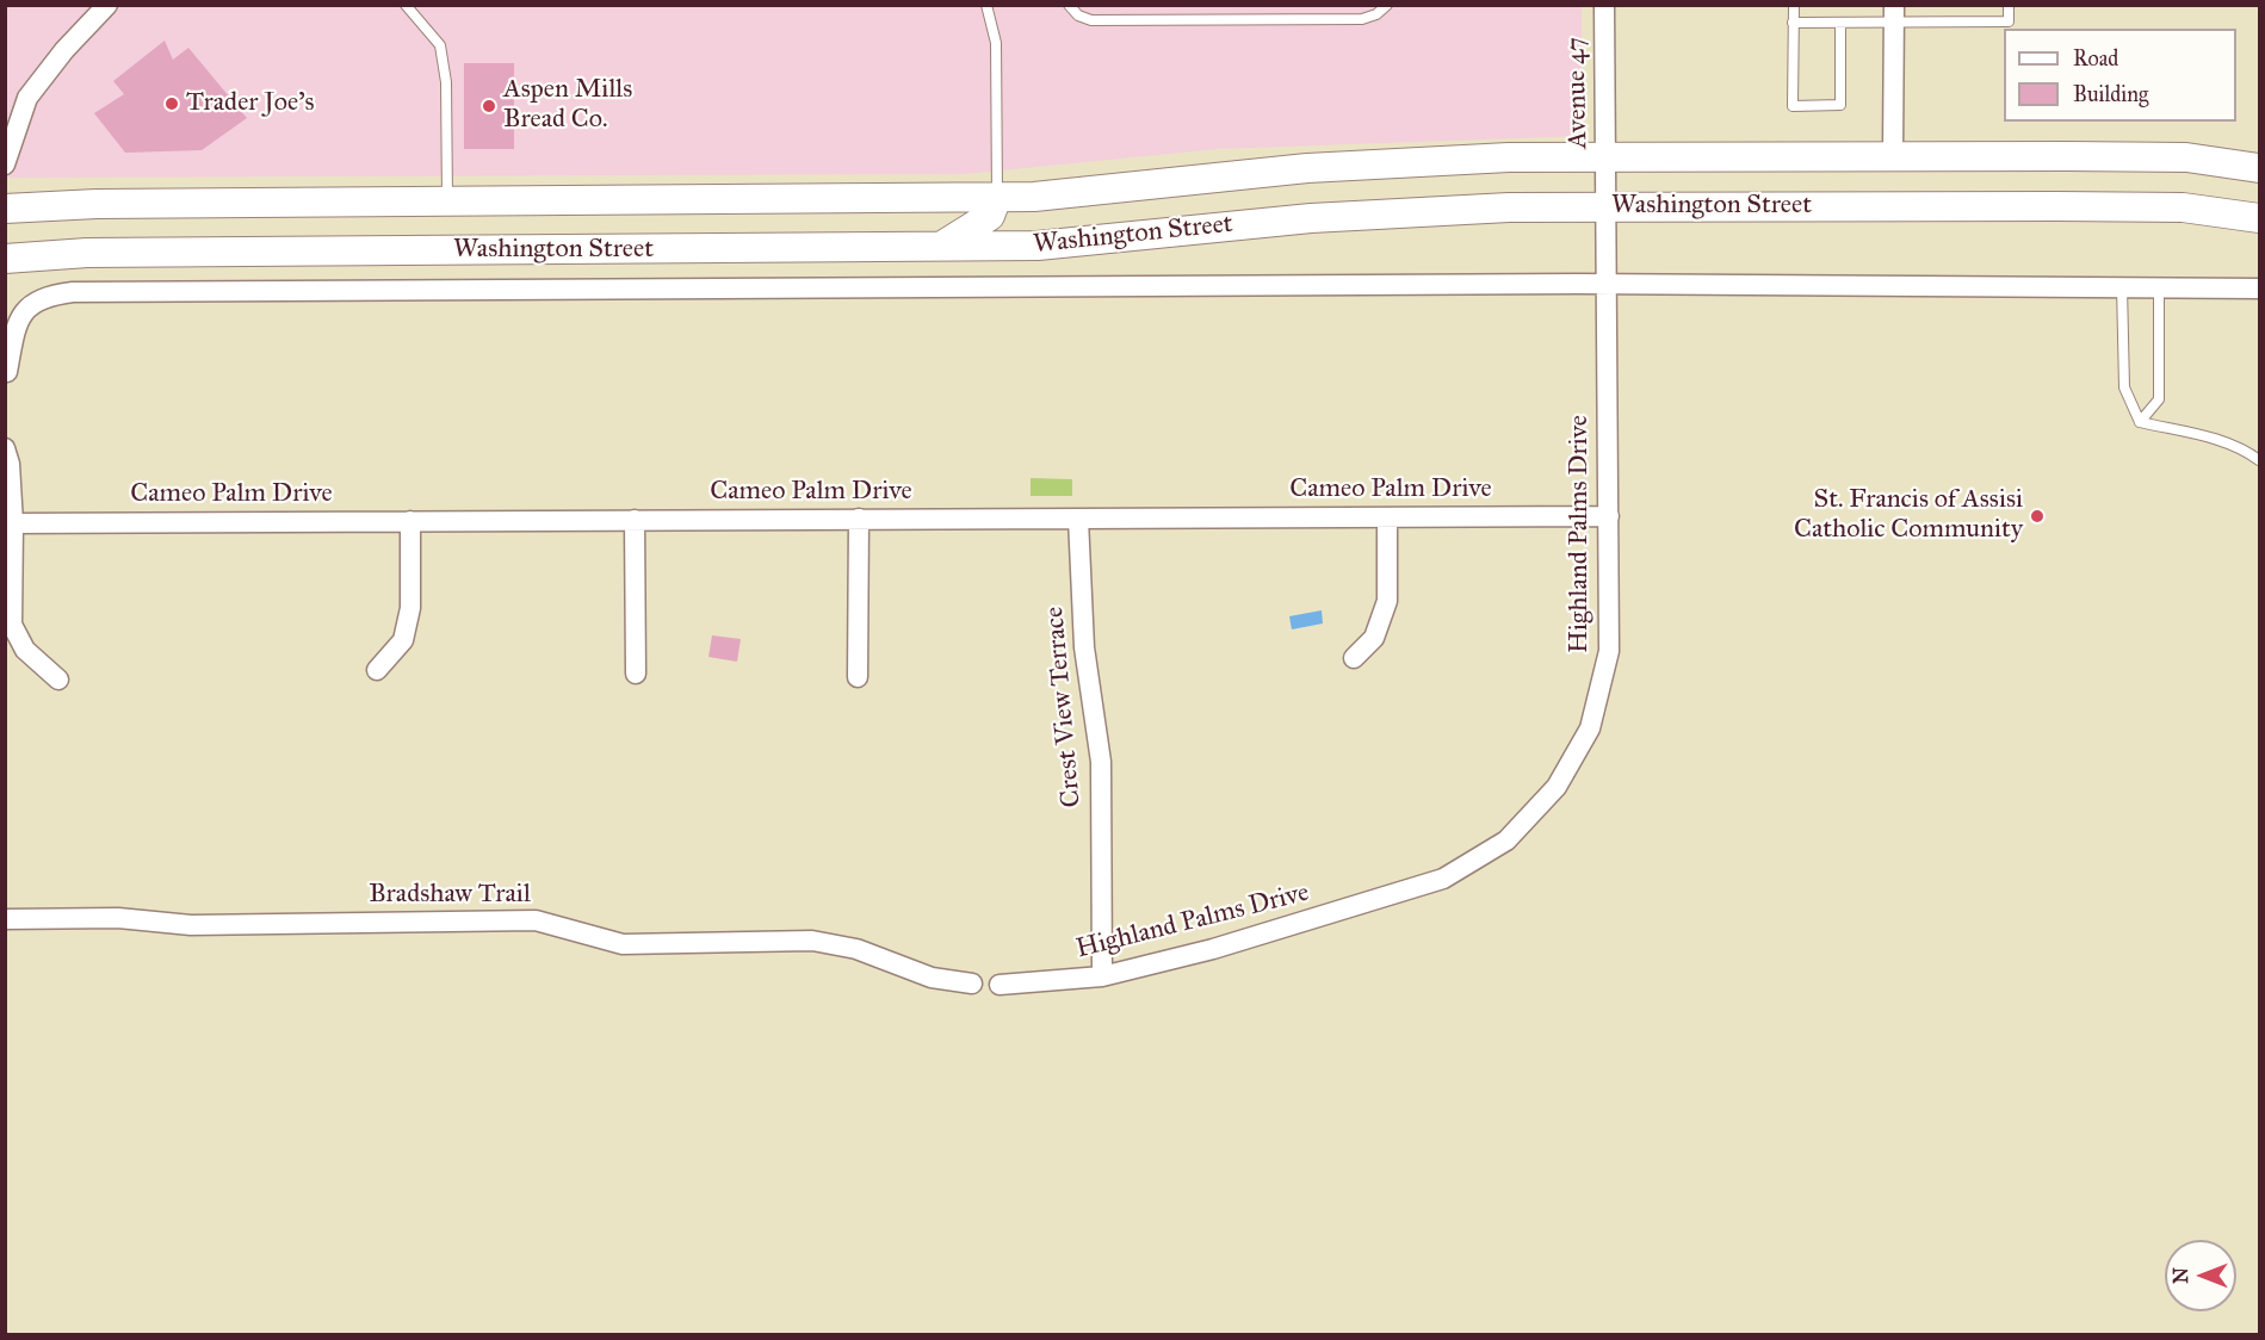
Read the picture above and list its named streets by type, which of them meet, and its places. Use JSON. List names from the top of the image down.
{
  "streets": {
    "main road": ["Washington Street"],
    "street": [
      "Avenue 47",
      "Cameo Palm Drive",
      "Highland Palms Drive",
      "Crest View Terrace",
      "Bradshaw Trail"
    ]
  },
  "crossings": [
    ["Avenue 47", "Washington Street"],
    ["Avenue 47", "Highland Palms Drive"],
    ["Washington Street", "Highland Palms Drive"],
    ["Cameo Palm Drive", "Highland Palms Drive"],
    ["Cameo Palm Drive", "Crest View Terrace"],
    ["Highland Palms Drive", "Crest View Terrace"]
  ],
  "places": ["Trader Joe's", "Aspen Mills Bread Co.", "St. Francis of Assisi Catholic Community"],
  "legend": ["Road", "Building"],
  "north": "left"
}
